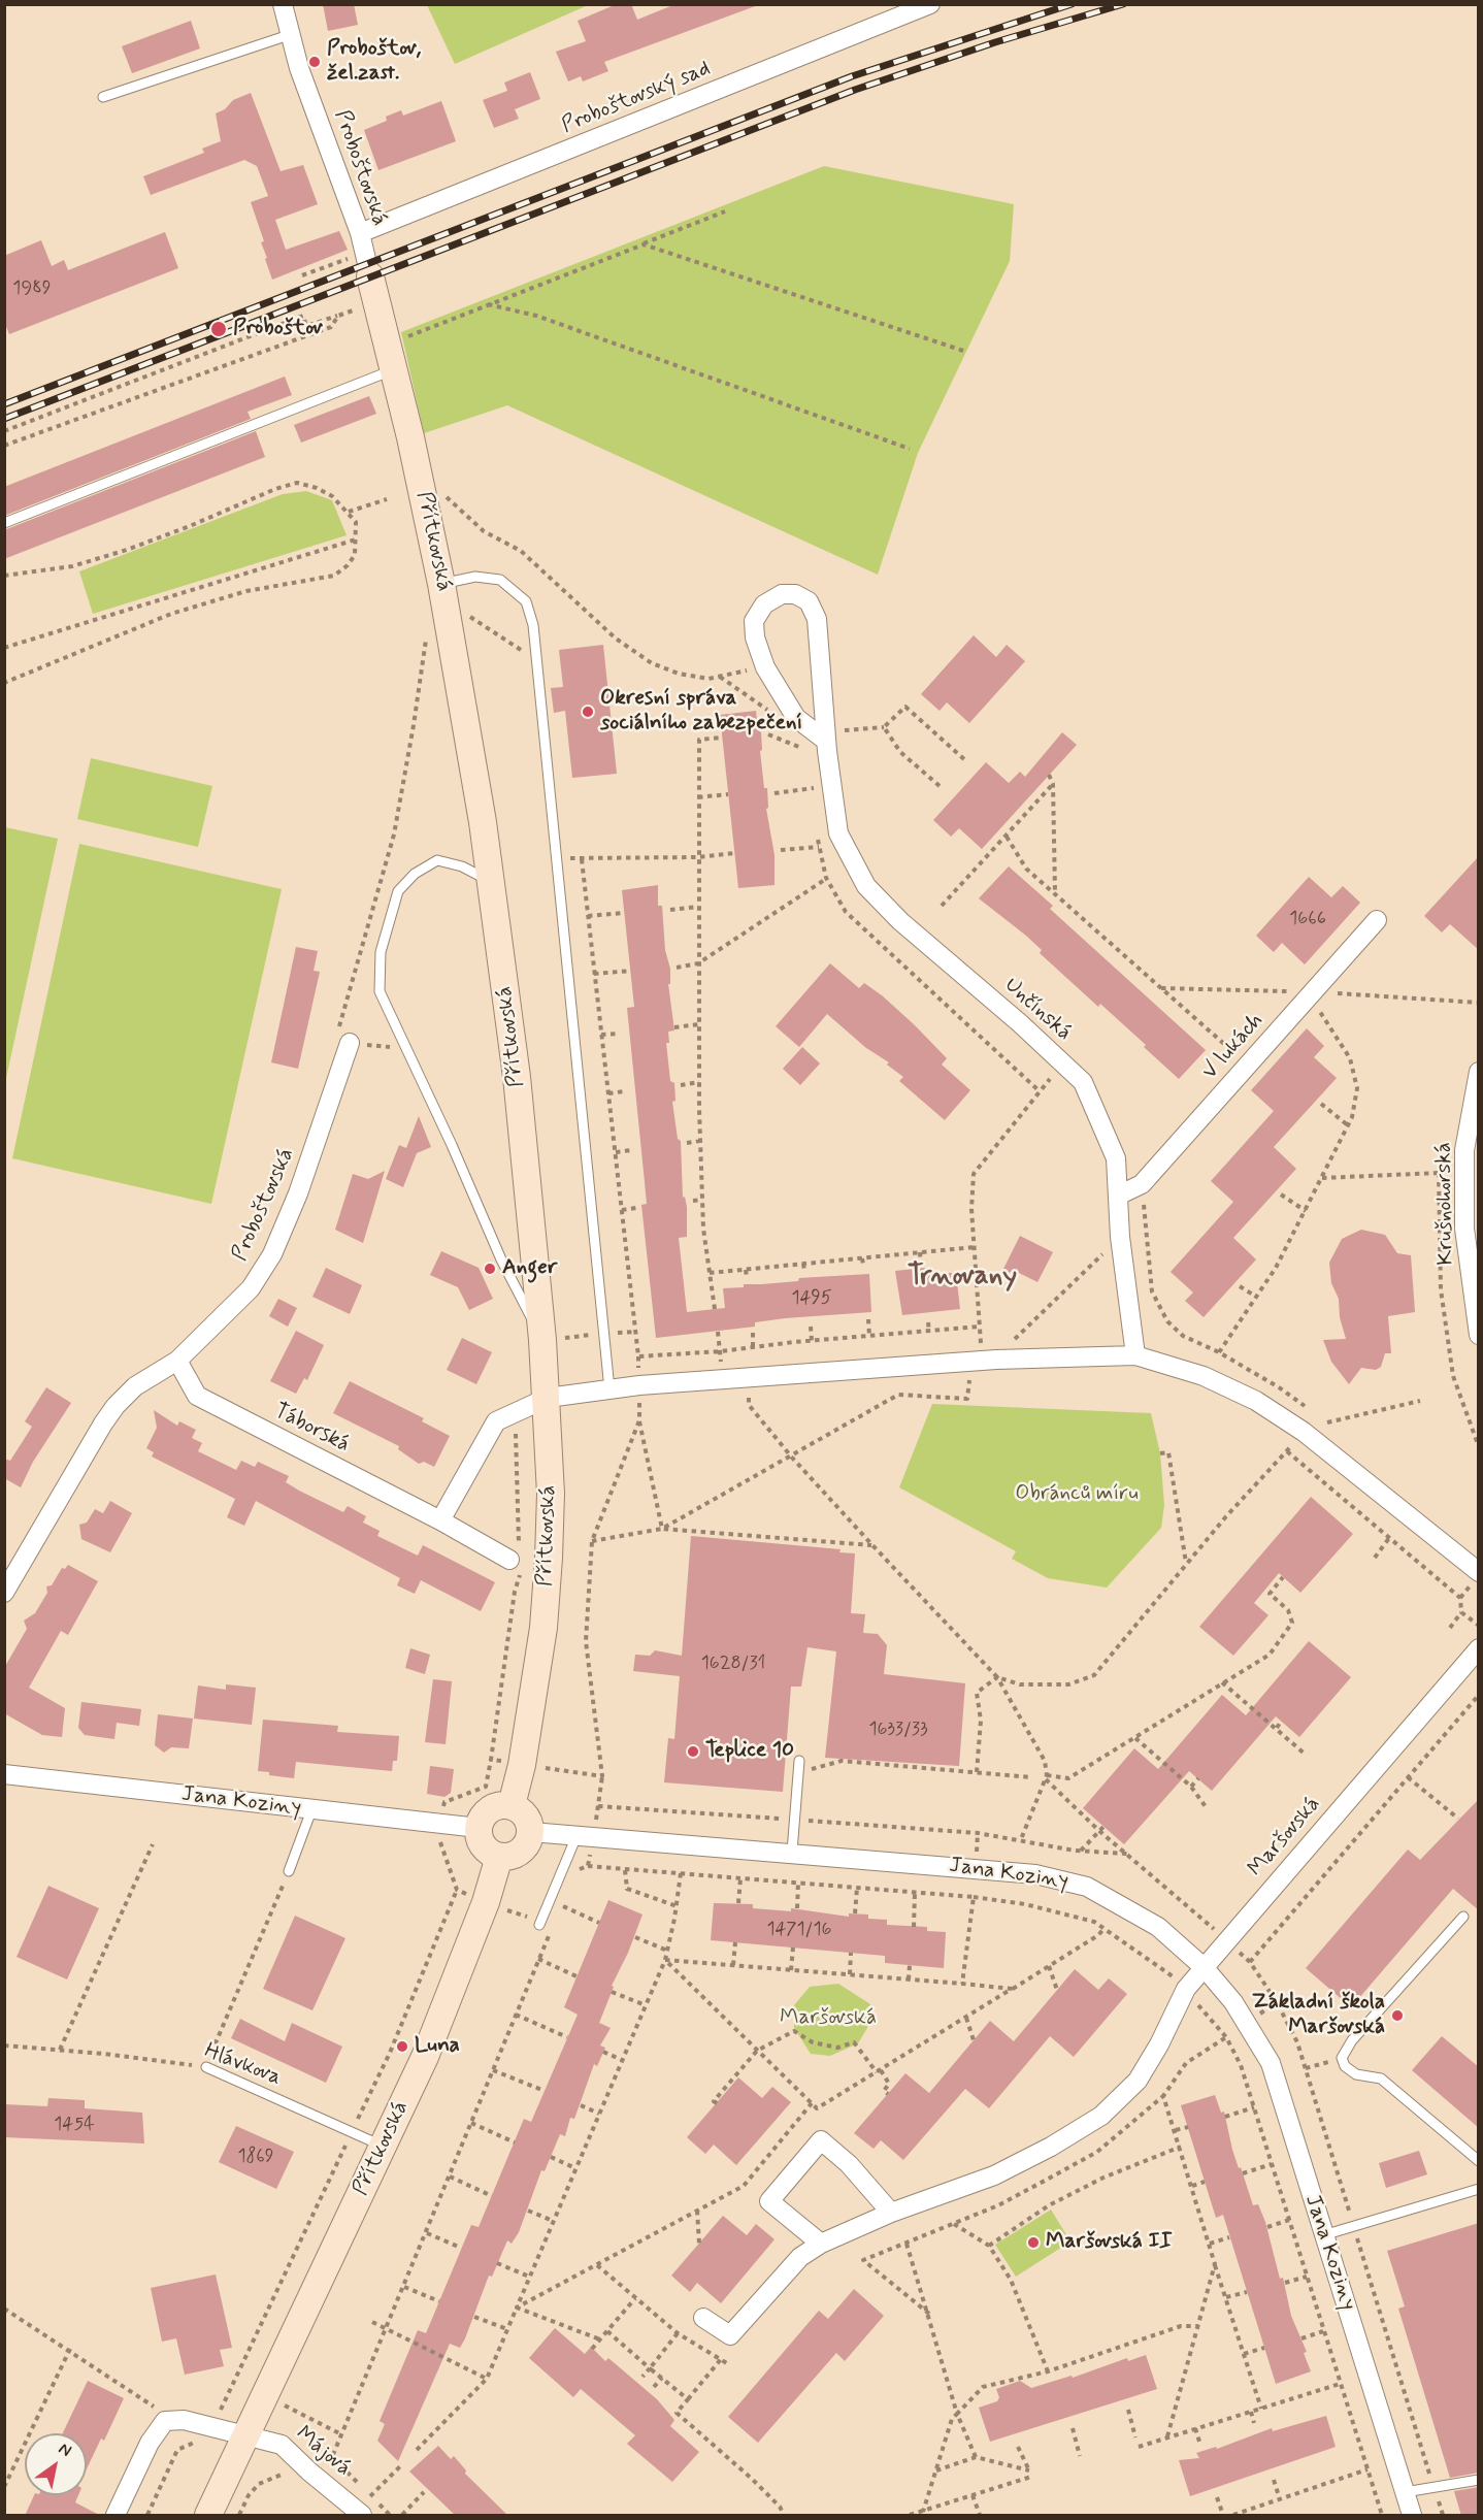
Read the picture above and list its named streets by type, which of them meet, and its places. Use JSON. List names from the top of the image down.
{
  "streets": {
    "street": [
      "Proboštovský sad",
      "Proboštovská",
      "Přítkovská",
      "Unčínská",
      "V lukách",
      "Krušnohorská",
      "Táborská",
      "Jana Koziny",
      "Maršovská",
      "Májová"
    ],
    "lane": ["Hlávkova"]
  },
  "crossings": [
    ["Proboštovský sad", "Proboštovská"],
    ["Proboštovská", "Přítkovská"],
    ["Proboštovská", "Táborská"],
    ["Přítkovská", "Jana Koziny"],
    ["Přítkovská", "Hlávkova"],
    ["Přítkovská", "Májová"],
    ["Unčínská", "V lukách"],
    ["Jana Koziny", "Maršovská"]
  ],
  "districts": ["Trnovany"],
  "parks": ["Obránců míru", "Maršovská"],
  "places": [
    "Proboštov, žel.zast.",
    "Proboštov",
    "Okresní správa sociálního zabezpečení",
    "Anger",
    "Teplice 10",
    "Základní škola Maršovská",
    "Luna",
    "Maršovská II"
  ],
  "house_numbers": [
    "1989",
    "1666",
    "1495",
    "1628/31",
    "1633/33",
    "1471/16",
    "1454",
    "1869"
  ],
  "north": "top right"
}
